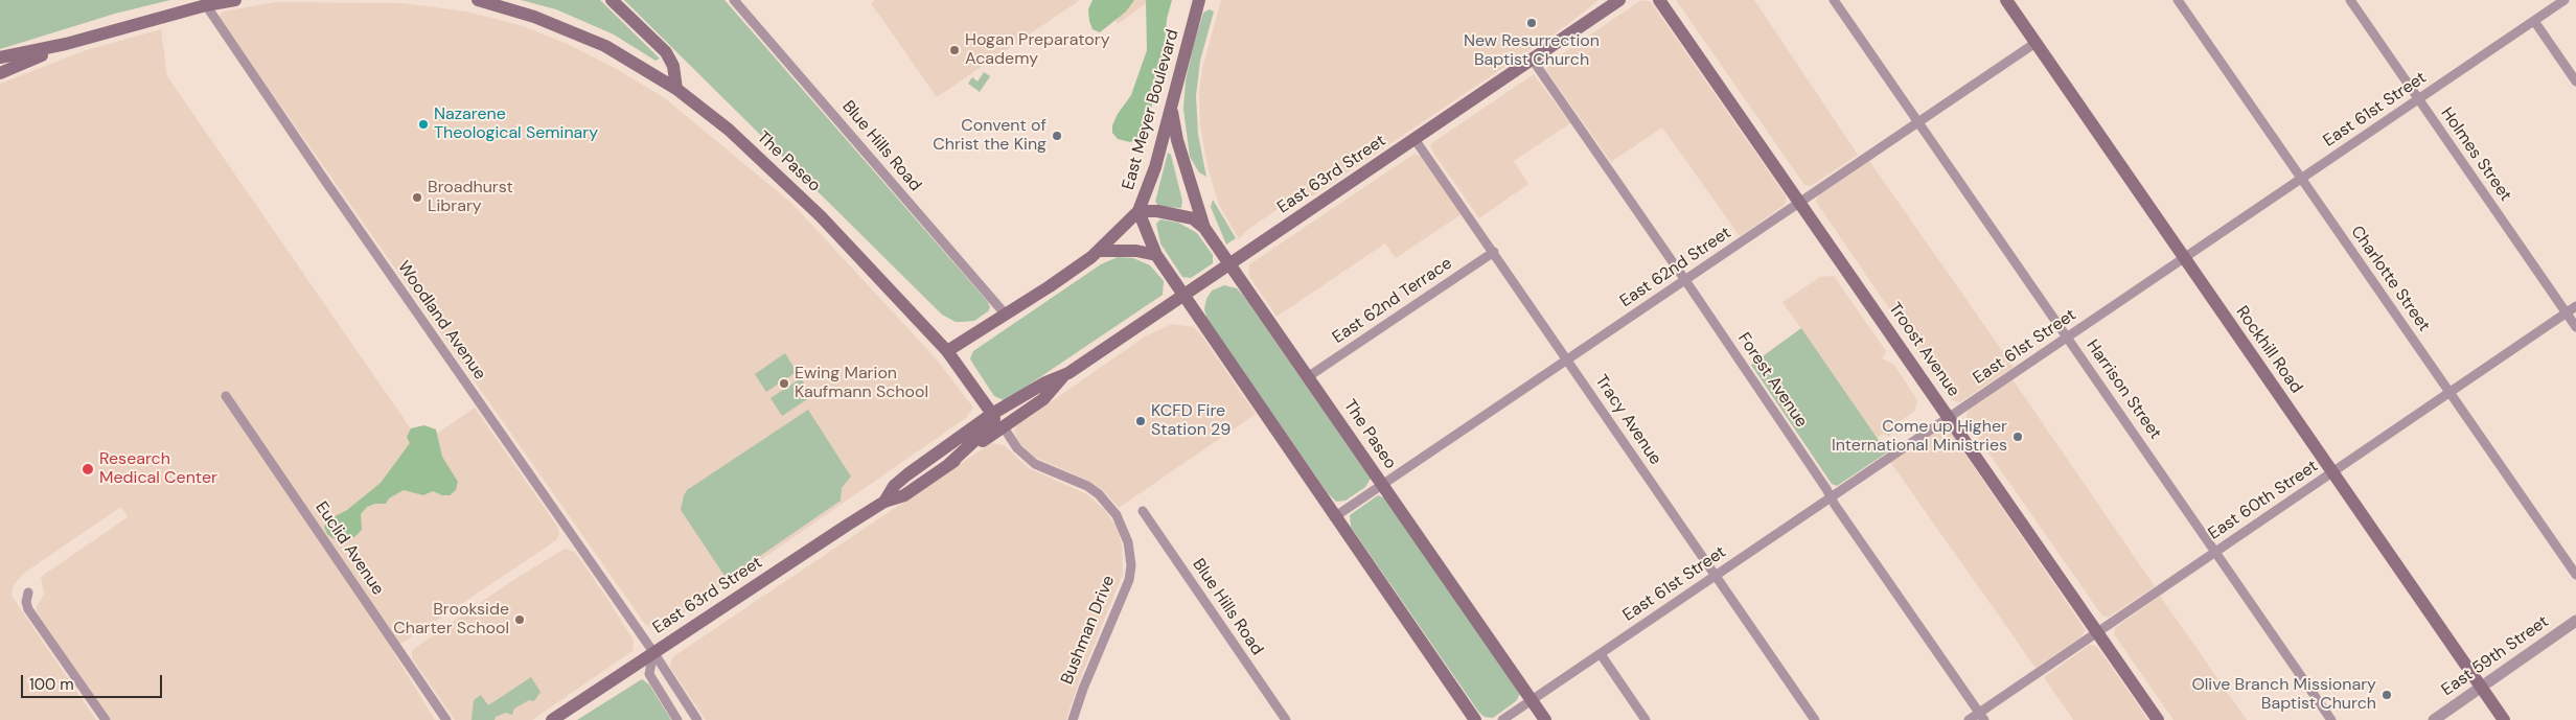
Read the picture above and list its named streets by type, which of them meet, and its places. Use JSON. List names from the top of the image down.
{
  "streets": {
    "main road": [
      "East Meyer Boulevard",
      "The Paseo",
      "East 63rd Street",
      "Troost Avenue",
      "Rockhill Road"
    ],
    "street": [
      "East 61st Street",
      "Blue Hills Road",
      "Holmes Street",
      "East 62nd Street",
      "Charlotte Street",
      "East 62nd Terrace",
      "Woodland Avenue",
      "Forest Avenue",
      "Harrison Street",
      "Tracy Avenue",
      "East 60th Street",
      "Euclid Avenue",
      "Bushman Drive",
      "East 59th Street"
    ]
  },
  "crossings": [
    ["East Meyer Boulevard", "Blue Hills Road"],
    ["East Meyer Boulevard", "The Paseo"],
    ["East 61st Street", "Holmes Street"],
    ["East 61st Street", "The Paseo"],
    ["East 61st Street", "Charlotte Street"],
    ["East 61st Street", "Troost Avenue"],
    ["East 61st Street", "Rockhill Road"],
    ["East 61st Street", "Forest Avenue"],
    ["East 61st Street", "Harrison Street"],
    ["East 61st Street", "Tracy Avenue"],
    ["Holmes Street", "East 60th Street"],
    ["The Paseo", "East 63rd Street"],
    ["The Paseo", "East 62nd Street"],
    ["The Paseo", "East 62nd Terrace"],
    ["East 63rd Street", "Woodland Avenue"],
    ["East 63rd Street", "Forest Avenue"],
    ["East 63rd Street", "Tracy Avenue"],
    ["East 63rd Street", "Bushman Drive"],
    ["East 62nd Street", "Troost Avenue"],
    ["East 62nd Street", "Rockhill Road"],
    ["East 62nd Street", "Forest Avenue"],
    ["East 62nd Street", "Harrison Street"],
    ["East 62nd Street", "Tracy Avenue"],
    ["Charlotte Street", "East 60th Street"],
    ["East 62nd Terrace", "Tracy Avenue"],
    ["Troost Avenue", "East 60th Street"],
    ["Rockhill Road", "East 60th Street"],
    ["Rockhill Road", "East 59th Street"],
    ["Forest Avenue", "East 60th Street"],
    ["Harrison Street", "East 60th Street"]
  ],
  "places": [
    "New Resurrection Baptist Church",
    "Hogan Preparatory Academy",
    "Nazarene Theological Seminary",
    "Convent of Christ the King",
    "Broadhurst Library",
    "Ewing Marion Kaufmann School",
    "KCFD Fire Station 29",
    "Come up Higher International Ministries",
    "Research Medical Center",
    "Brookside Charter School",
    "Olive Branch Missionary Baptist Church"
  ],
  "scale_bar": "100 m"
}
